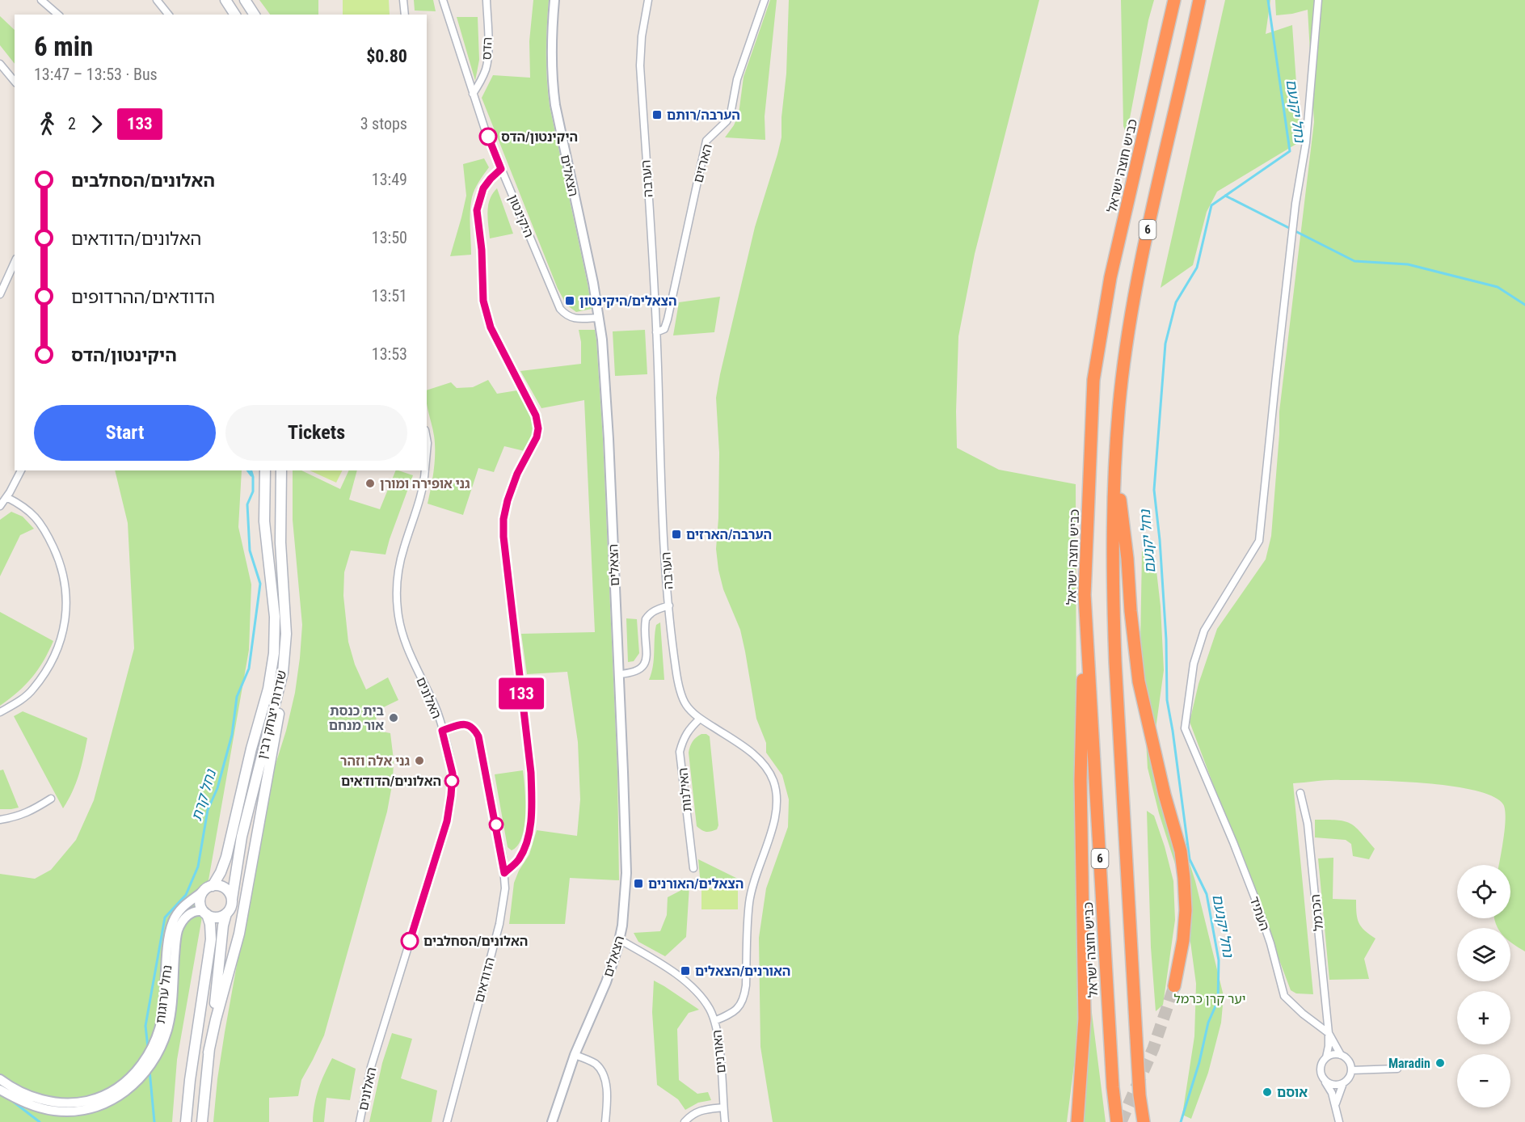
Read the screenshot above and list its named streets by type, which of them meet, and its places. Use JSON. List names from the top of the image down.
{
  "streets": {
    "highway": ["כביש חוצה ישראל", "6"],
    "main road": ["שדרות יצחק רבין"],
    "street": [
      "הדס",
      "הארזים",
      "הצאלים",
      "הערבה",
      "היקינטון",
      "האלונים",
      "האילנות",
      "הכרמל",
      "העתיד",
      "הדודאים",
      "נחל ערוגות",
      "האורנים"
    ]
  },
  "crossings": [
    ["הדס", "היקינטון"],
    ["הארזים", "הערבה"],
    ["הצאלים", "היקינטון"],
    ["הצאלים", "האורנים"],
    ["הערבה", "האילנות"],
    ["הערבה", "האורנים"],
    ["האלונים", "הדודאים"],
    ["שדרות יצחק רבין", "נחל ערוגות"],
    ["הכרמל", "העתיד"]
  ],
  "water": ["נחל יקנעם", "נחל קרת"],
  "parks": ["יער קרן כרמל"],
  "places": {
    "transit": [
      "הערבה/רותם",
      "הצאלים/היקינטון",
      "הערבה/הארזים",
      "הצאלים/האורנים",
      "האורנים/הצאלים"
    ],
    "other": [
      "היקינטון/הדס",
      "גני אופירה ומורן",
      "בית כנסת אור מנחם",
      "גני אלה וזהר",
      "האלונים/הדודאים",
      "האלונים/הסחלבים",
      "Maradin",
      "אוסם"
    ]
  },
  "lines": ["bus line 133"],
  "page": {
    "on_map": "133",
    "heading": ["6 min", "13:47 – 13:53 · Bus", "$0.80"],
    "legs": ["2", "133", "3 stops"],
    "list": [
      {
        "name": "האלונים/הסחלבים",
        "value": "13:49"
      },
      {
        "name": "האלונים/הדודאים",
        "value": "13:50"
      },
      {
        "name": "הדודאים/ההרדופים",
        "value": "13:51"
      },
      {
        "name": "היקינטון/הדס",
        "value": "13:53"
      }
    ],
    "buttons": ["Start", "Tickets"],
    "map_buttons": ["+", "−"]
  }
}
